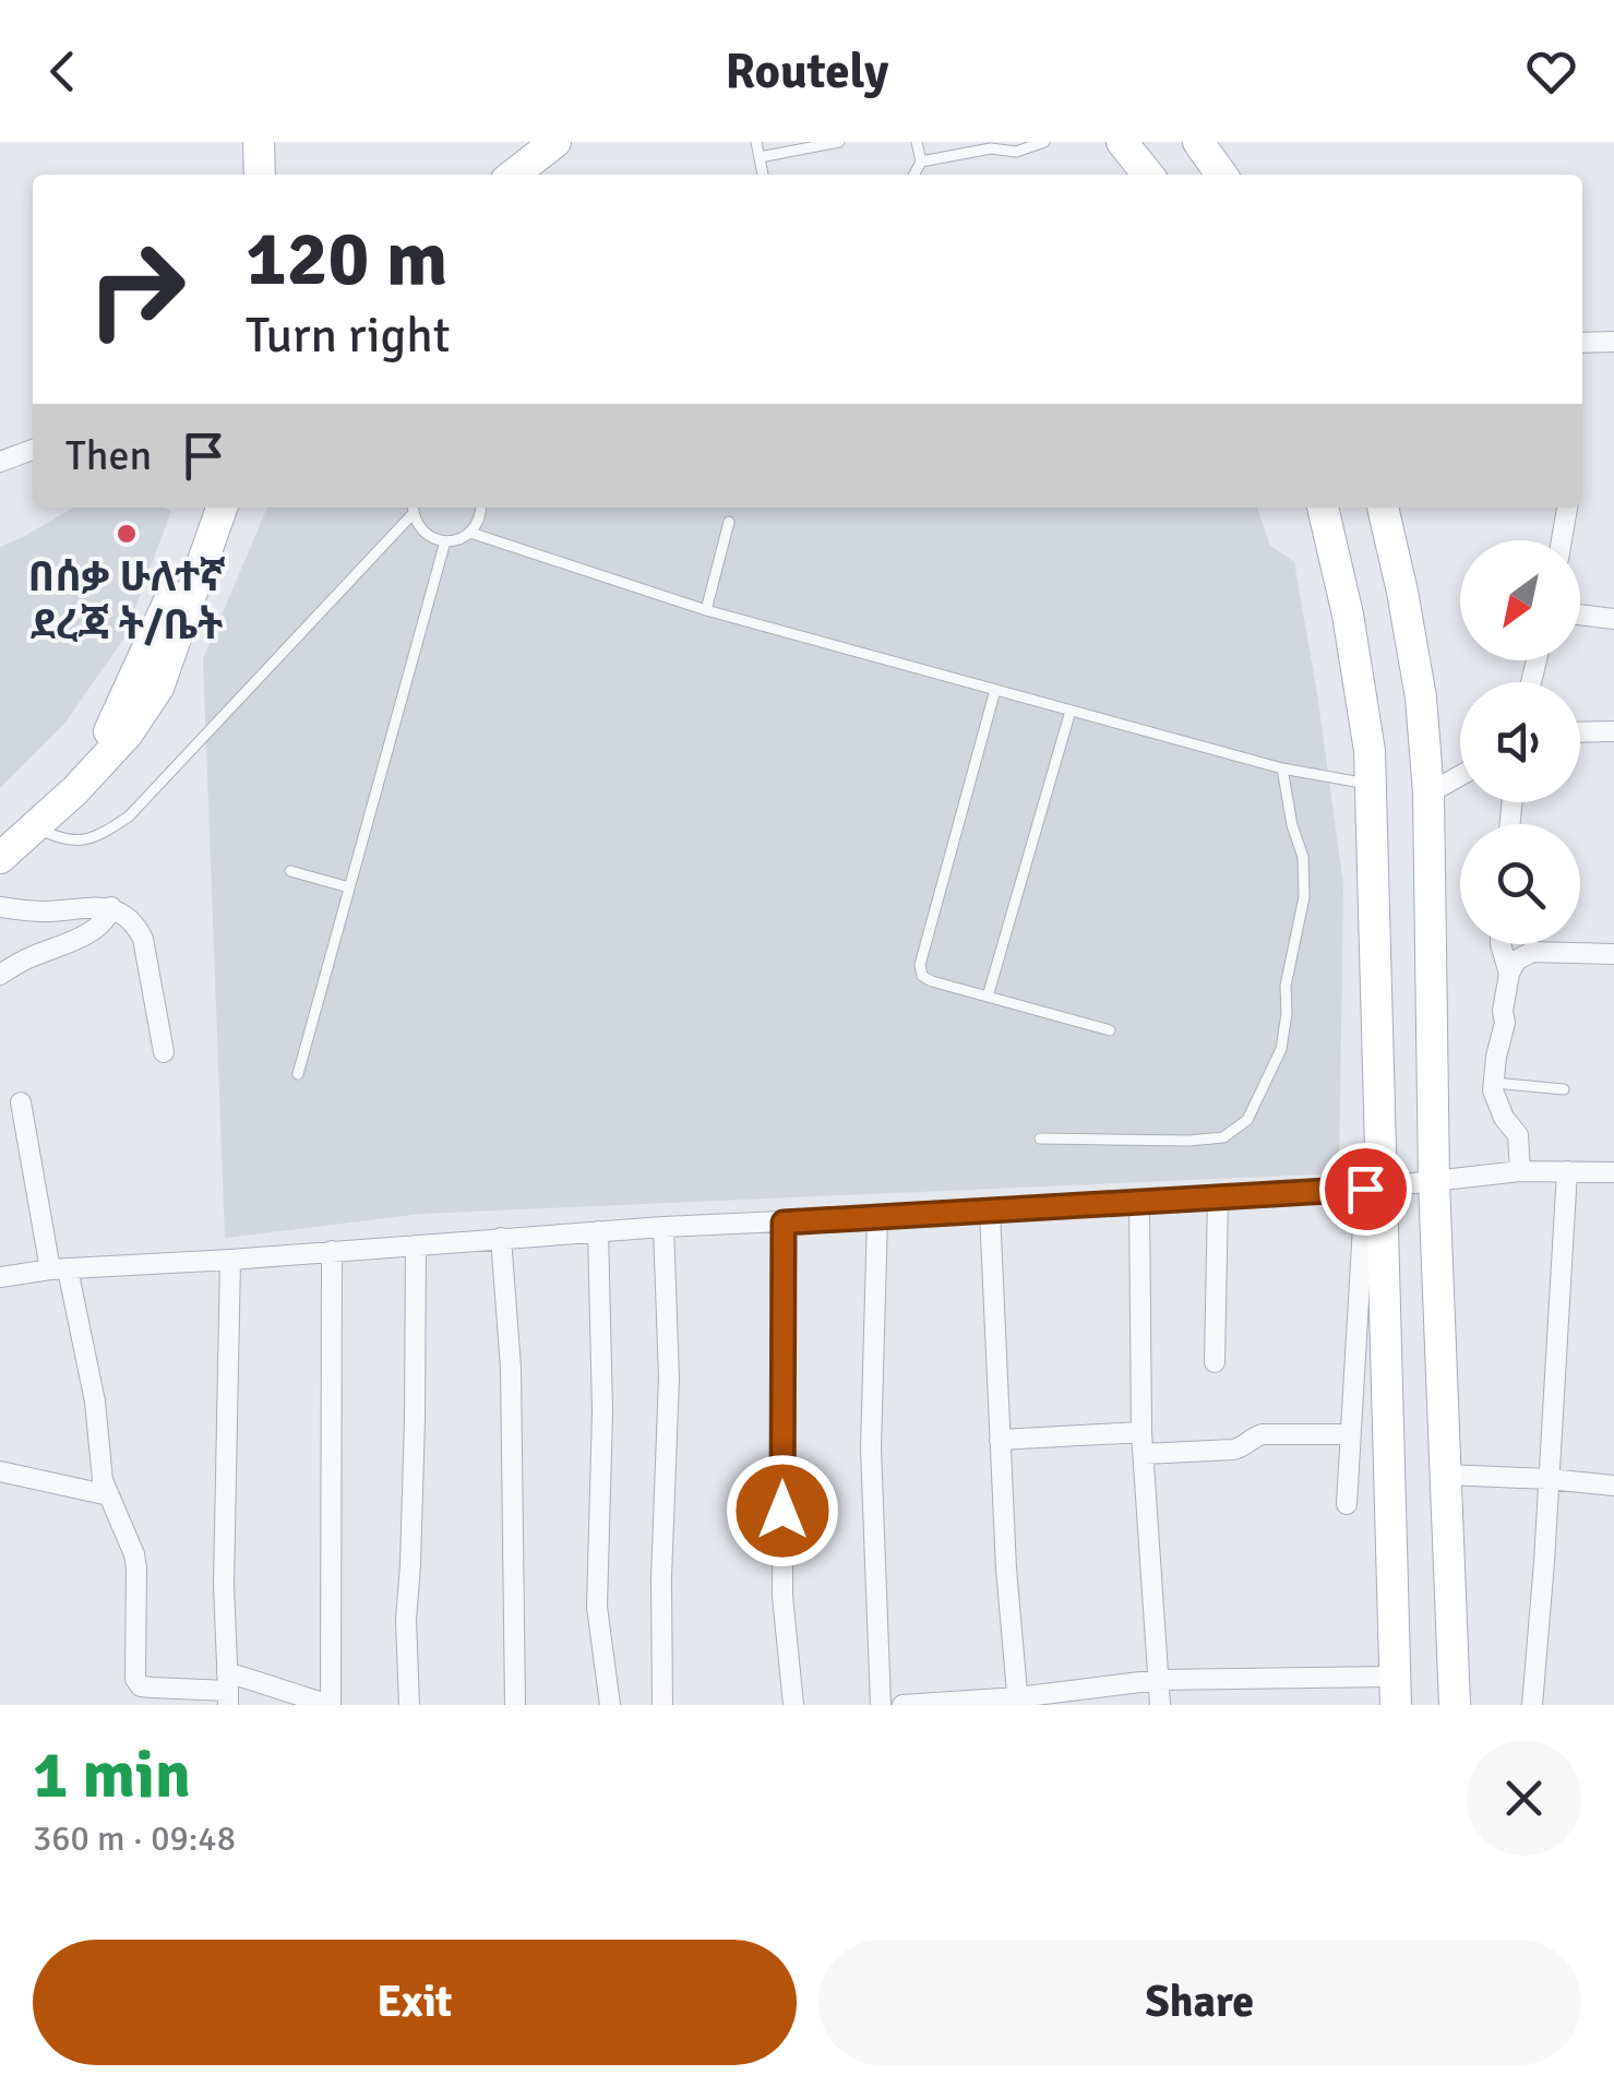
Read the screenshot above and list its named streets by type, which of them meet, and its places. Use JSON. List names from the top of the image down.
{
  "places": ["በሰቃ ሁለተኛ ደረጃ ት/ቤት"],
  "north": "bottom left",
  "page": {
    "header": "Routely",
    "turn": ["120 m", "Turn right"],
    "then": "Then",
    "heading": ["1 min", "360 m · 09:48"],
    "buttons": ["Exit", "Share"]
  }
}
